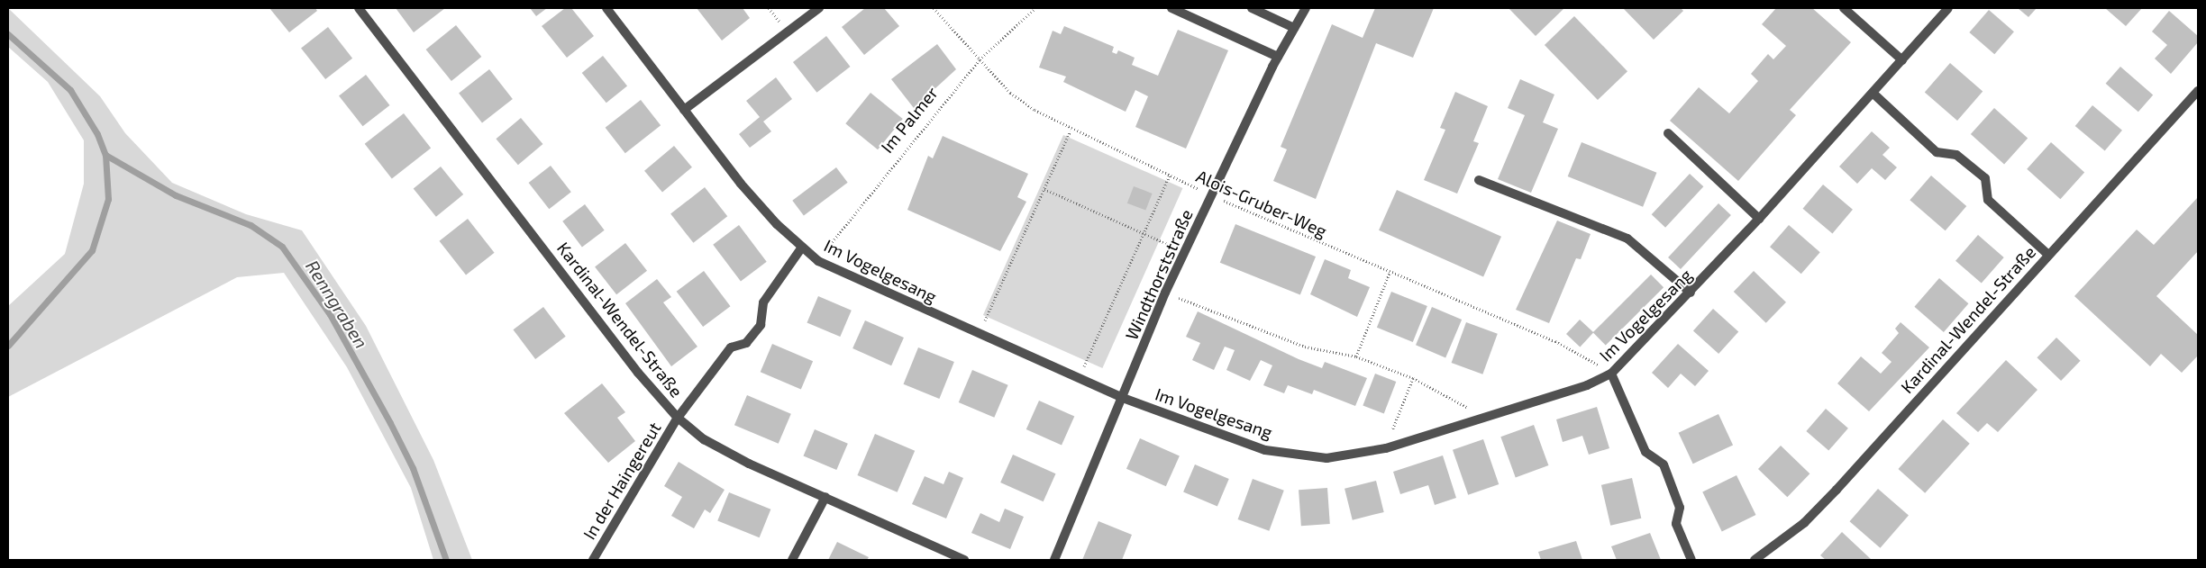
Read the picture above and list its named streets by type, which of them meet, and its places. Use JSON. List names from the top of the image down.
{
  "streets": {
    "street": [
      "Im Vogelgesang",
      "Windthorststraße",
      "Kardinal-Wendel-Straße",
      "In der Haingereut"
    ],
    "path": ["Im Palmer", "Alois-Gruber-Weg"]
  },
  "crossings": [
    ["Im Palmer", "Alois-Gruber-Weg"],
    ["Im Palmer", "Im Vogelgesang"],
    ["Alois-Gruber-Weg", "Im Vogelgesang"],
    ["Alois-Gruber-Weg", "Windthorststraße"],
    ["Im Vogelgesang", "Windthorststraße"],
    ["Kardinal-Wendel-Straße", "In der Haingereut"]
  ],
  "water": ["Renngraben"]
}
